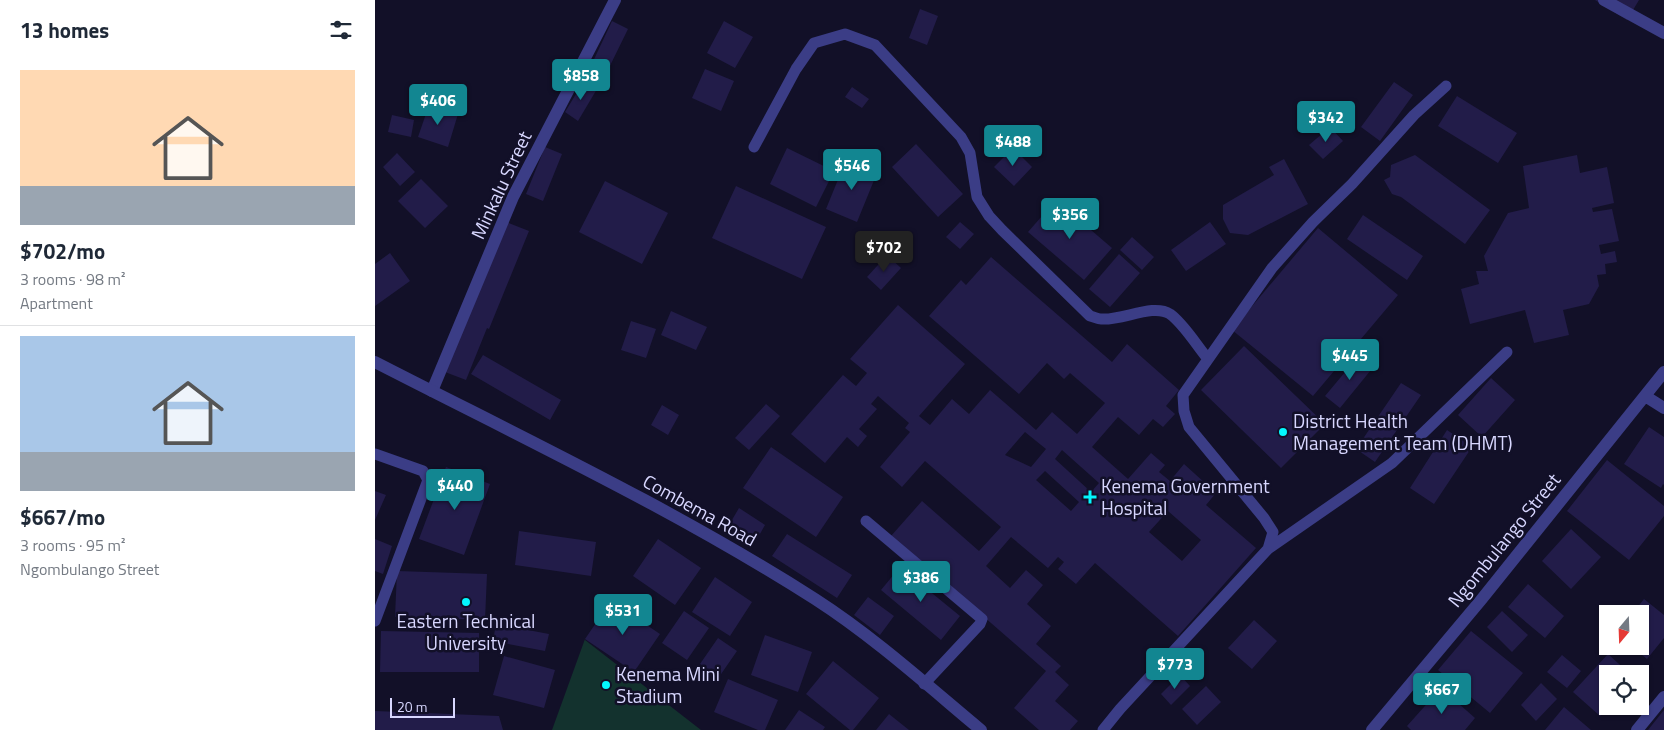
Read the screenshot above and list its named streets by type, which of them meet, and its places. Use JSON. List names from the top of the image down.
{
  "streets": {
    "street": ["Minkalu Street", "Combema Road", "Ngombulango Street"]
  },
  "crossings": [
    ["Minkalu Street", "Combema Road"]
  ],
  "places": {
    "other": ["District Health Management Team (DHMT)", "Eastern Technical University", "Kenema Mini Stadium"],
    "health": ["Kenema Government Hospital"]
  },
  "scale_bar": "20 m",
  "north": "bottom",
  "page": {
    "heading": "13 homes",
    "price": [
      "$858",
      "$406",
      "$342",
      "$488",
      "$546",
      "$356",
      "$702",
      "$445",
      "$440",
      "$386",
      "$531",
      "$773",
      "$667"
    ],
    "list": [
      {
        "name": "$702/mo",
        "note": "3 rooms · 98 m² · Apartment"
      },
      {
        "name": "$667/mo",
        "note": "3 rooms · 95 m² · Ngombulango Street"
      }
    ],
    "scale": "20 m"
  }
}
